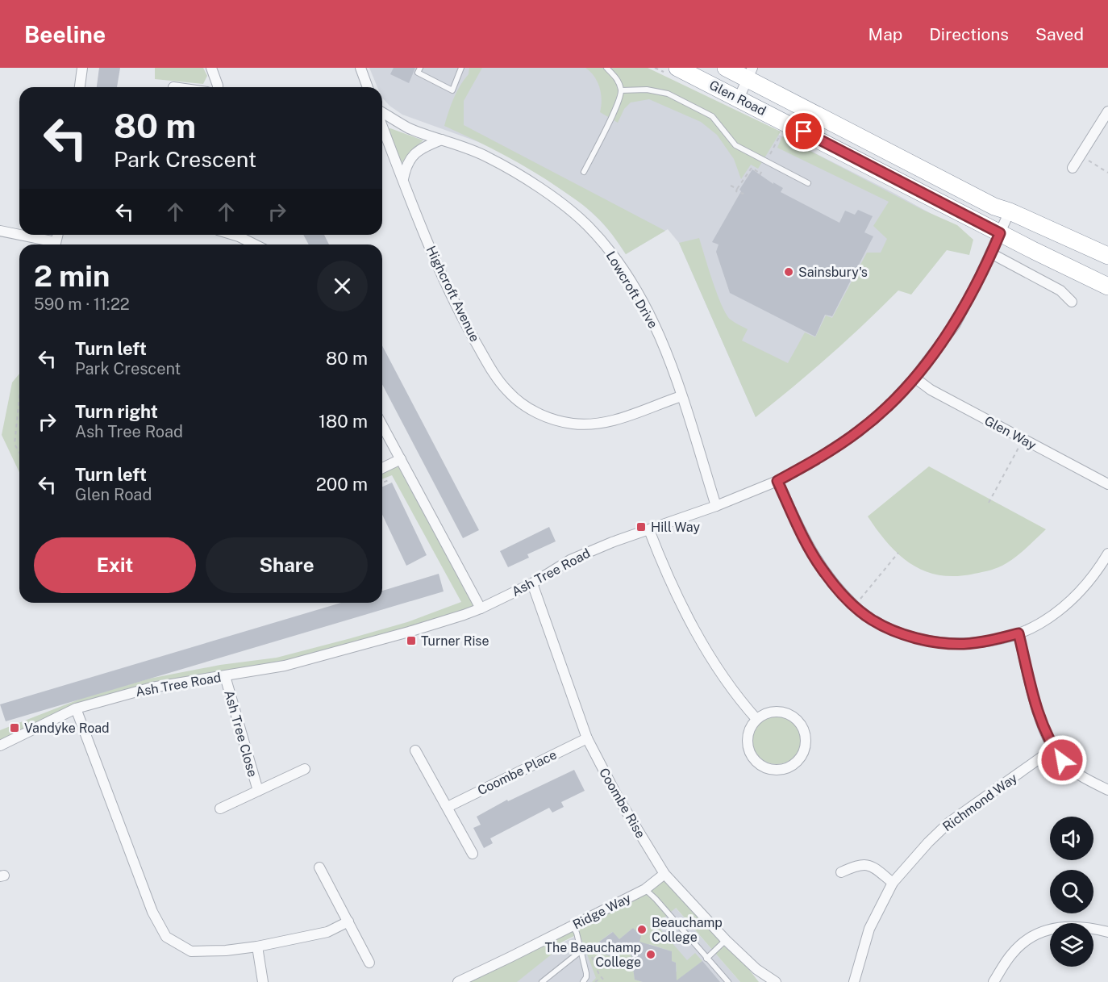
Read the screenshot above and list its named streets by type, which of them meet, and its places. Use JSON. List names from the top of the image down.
{
  "streets": {
    "highway": ["Glen Road"],
    "street": [
      "Lowcroft Drive",
      "Highcroft Avenue",
      "Glen Way",
      "Ash Tree Road",
      "Ash Tree Close",
      "Coombe Place",
      "Richmond Way",
      "Coombe Rise",
      "Ridge Way"
    ]
  },
  "crossings": [
    ["Glen Road", "Ash Tree Road"],
    ["Lowcroft Drive", "Highcroft Avenue"],
    ["Lowcroft Drive", "Ash Tree Road"],
    ["Glen Way", "Ash Tree Road"],
    ["Ash Tree Road", "Ash Tree Close"],
    ["Ash Tree Road", "Coombe Rise"],
    ["Coombe Place", "Coombe Rise"],
    ["Coombe Rise", "Ridge Way"]
  ],
  "places": {
    "other": ["Sainsbury's", "Beauchamp College", "The Beauchamp College"],
    "transit": ["Hill Way", "Turner Rise", "Vandyke Road"]
  },
  "page": {
    "header": "Beeline",
    "nav": ["Map", "Directions", "Saved"],
    "turn": ["80 m", "Park Crescent"],
    "heading": ["2 min", "590 m · 11:22"],
    "list": [
      {
        "name": "Turn left",
        "note": "Park Crescent",
        "value": "80 m"
      },
      {
        "name": "Turn right",
        "note": "Ash Tree Road",
        "value": "180 m"
      },
      {
        "name": "Turn left",
        "note": "Glen Road",
        "value": "200 m"
      }
    ],
    "buttons": ["Exit", "Share"]
  }
}
